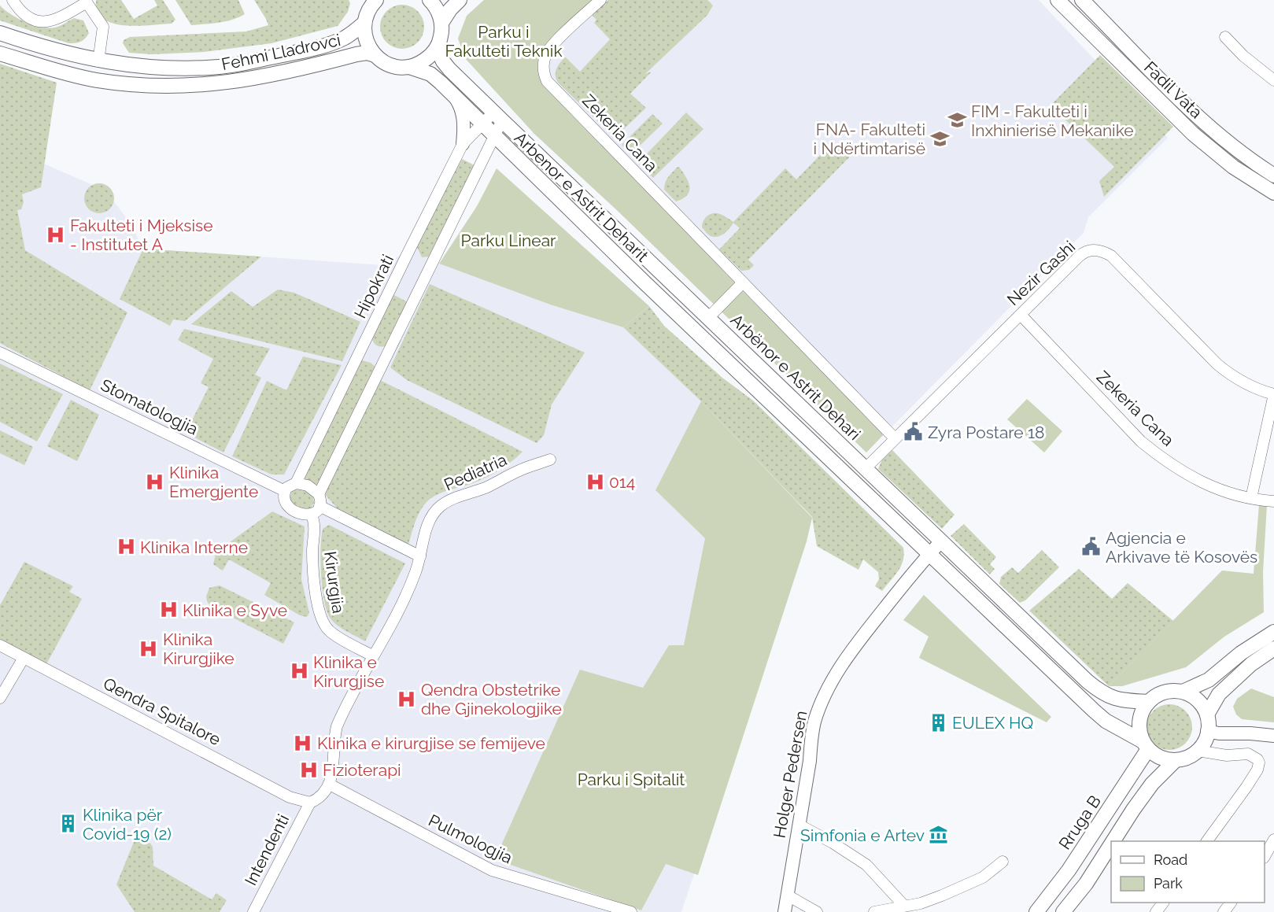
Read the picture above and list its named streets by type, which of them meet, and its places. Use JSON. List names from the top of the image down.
{
  "streets": {
    "main road": [
      "Fehmi Lladrovci",
      "Fadil Vata",
      "Arbenor e Astrit Deharit",
      "Arbënor e Astrit Dehari",
      "Rruga B"
    ],
    "street": [
      "Zekeria Cana",
      "Nezir Gashi",
      "Hipokrati",
      "Stomatologjia",
      "Pediatria",
      "Kirurgjia",
      "Qendra Spitalore",
      "Holger Pedersen",
      "Pulmologjia",
      "Intendenti"
    ]
  },
  "crossings": [
    ["Zekeria Cana", "Nezir Gashi"],
    ["Arbenor e Astrit Deharit", "Holger Pedersen"],
    ["Nezir Gashi", "Arbënor e Astrit Dehari"],
    ["Hipokrati", "Arbënor e Astrit Dehari"],
    ["Hipokrati", "Stomatologjia"],
    ["Hipokrati", "Kirurgjia"],
    ["Arbënor e Astrit Dehari", "Holger Pedersen"],
    ["Arbënor e Astrit Dehari", "Rruga B"],
    ["Stomatologjia", "Kirurgjia"],
    ["Pediatria", "Kirurgjia"],
    ["Pediatria", "Pulmologjia"],
    ["Qendra Spitalore", "Intendenti"]
  ],
  "parks": ["Parku i Fakulteti Teknik", "Parku Linear", "Parku i Spitalit"],
  "places": {
    "school or university": ["FIM - Fakulteti i Inxhinierisë Mekanike", "FNA- Fakulteti i Ndërtimtarisë"],
    "hospital": [
      "Fakulteti i Mjeksise - Institutet A",
      "Klinika Emergjente",
      "014",
      "Klinika Interne",
      "Klinika e Syve",
      "Klinika Kirurgjike",
      "Klinika e Kirurgjise",
      "Qendra Obstetrike dhe Gjinekologjike",
      "Klinika e kirurgjise se femijeve",
      "Fizioterapi"
    ],
    "public building": ["Zyra Postare 18", "Agjencia e Arkivave të Kosovës"],
    "building": ["EULEX HQ", "Klinika për Covid-19 (2)"],
    "museum": ["Simfonia e Artev"]
  },
  "legend": ["Road", "Park"]
}
